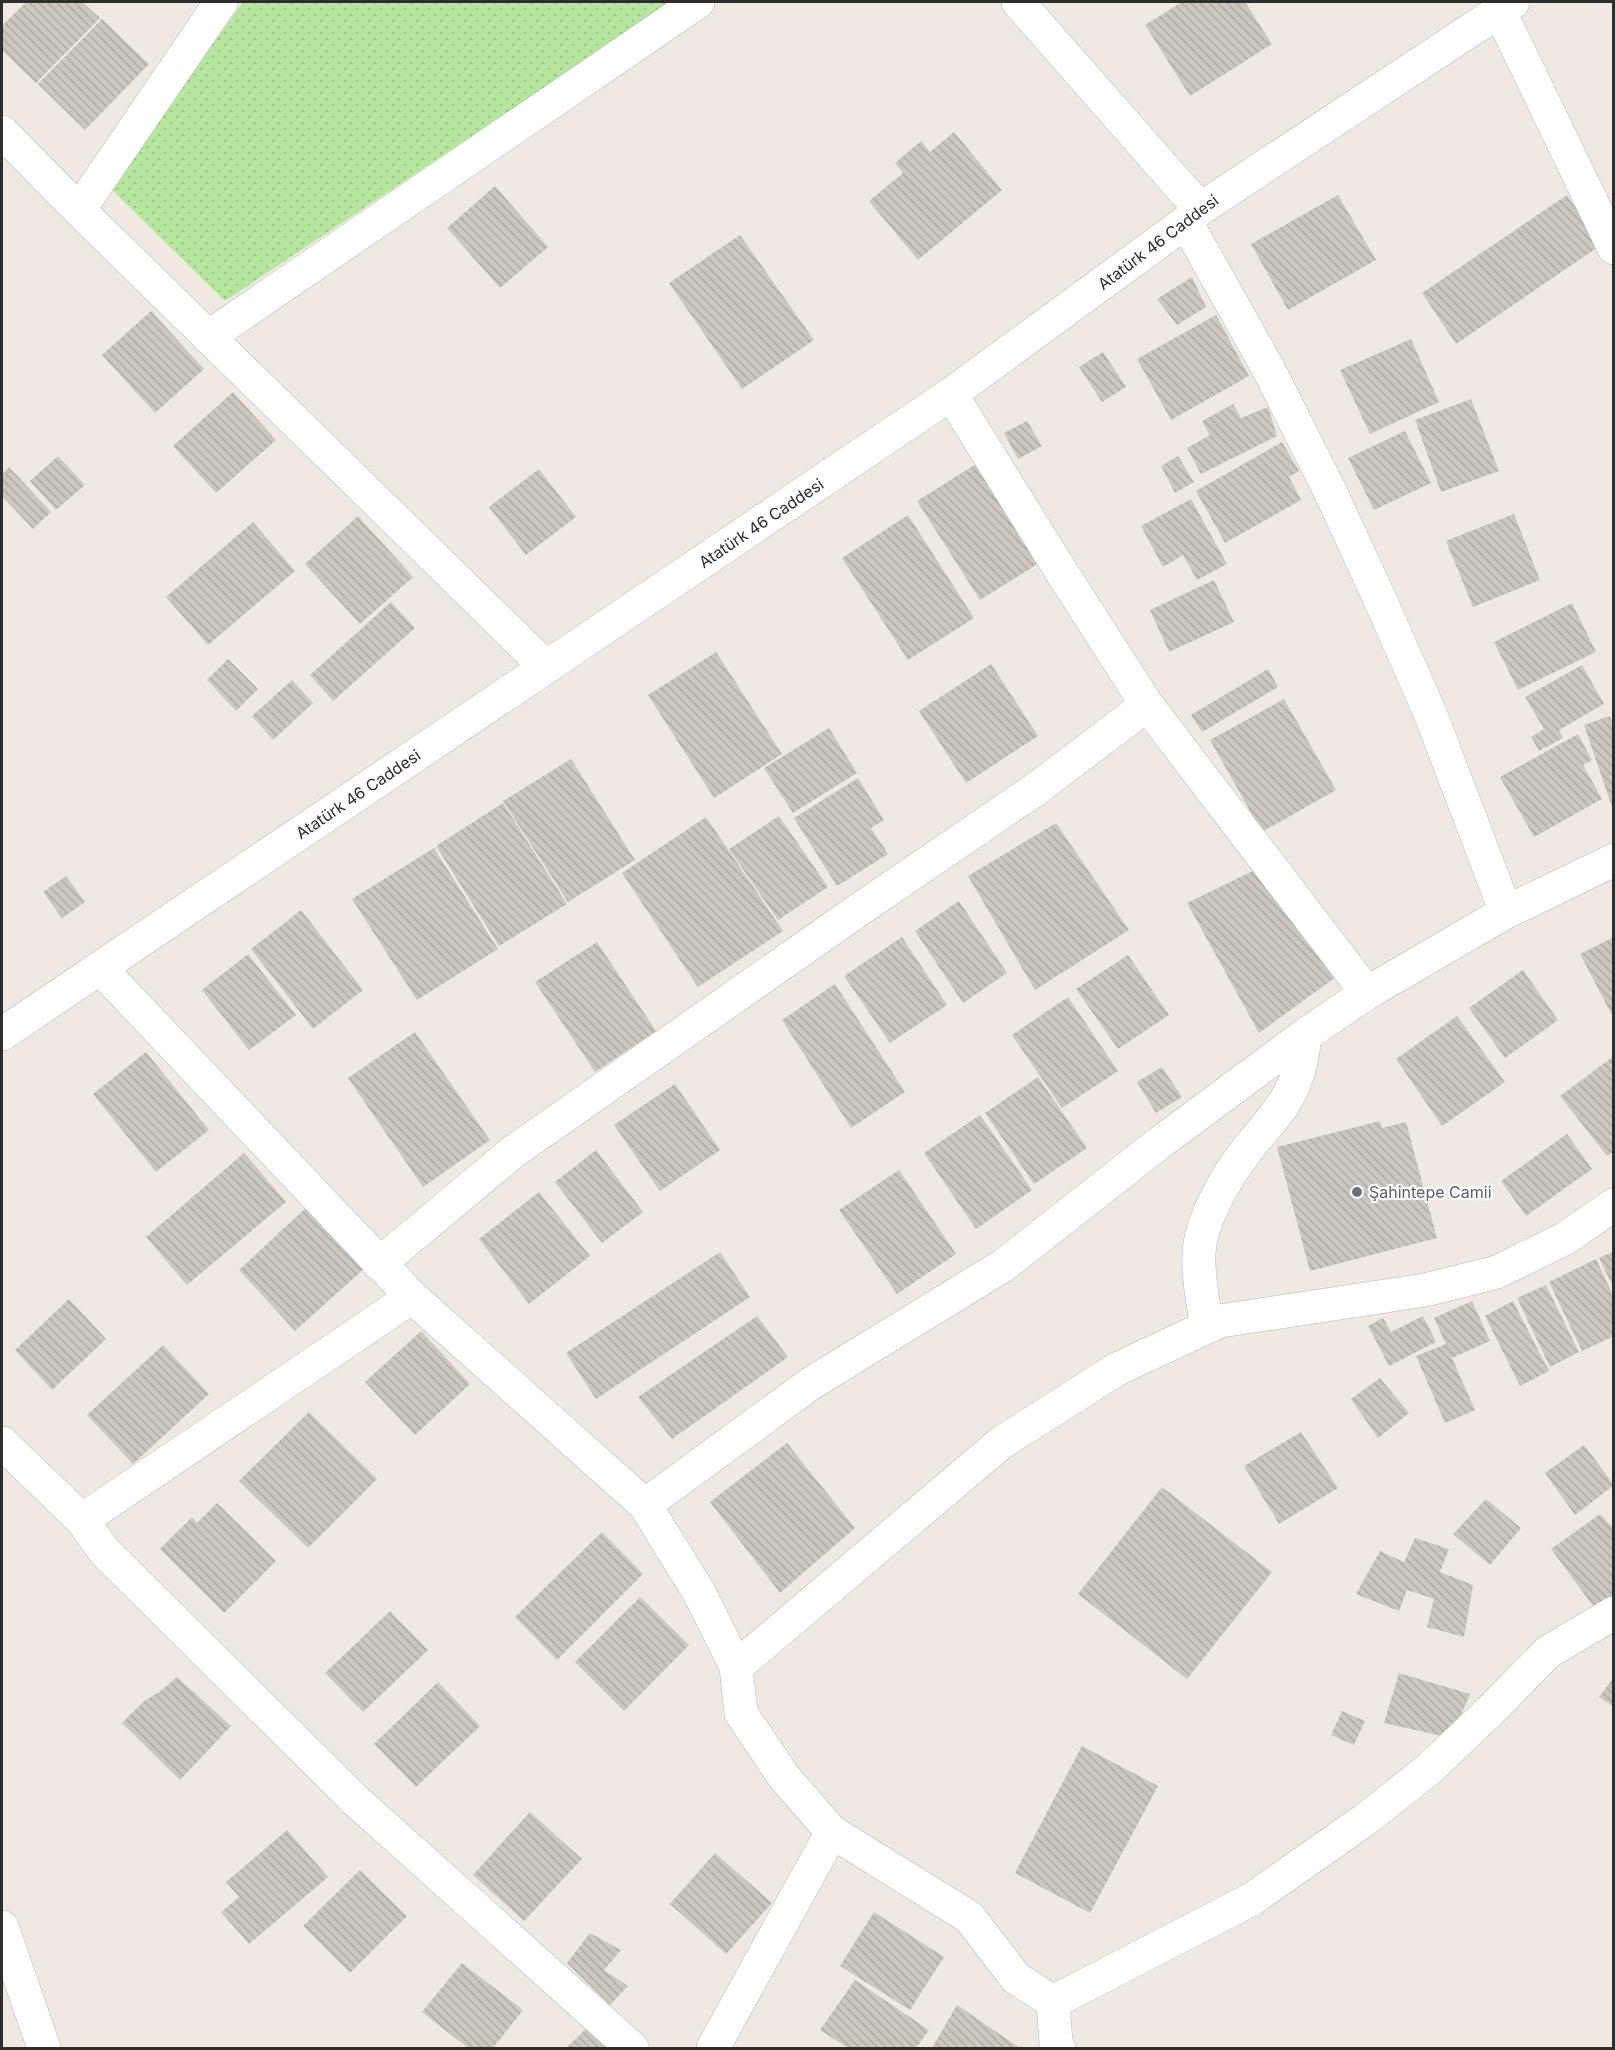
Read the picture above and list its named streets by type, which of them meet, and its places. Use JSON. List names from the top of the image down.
{
  "streets": {
    "street": ["Atatürk 46 Caddesi"]
  },
  "places": ["Şahintepe Camii"]
}
